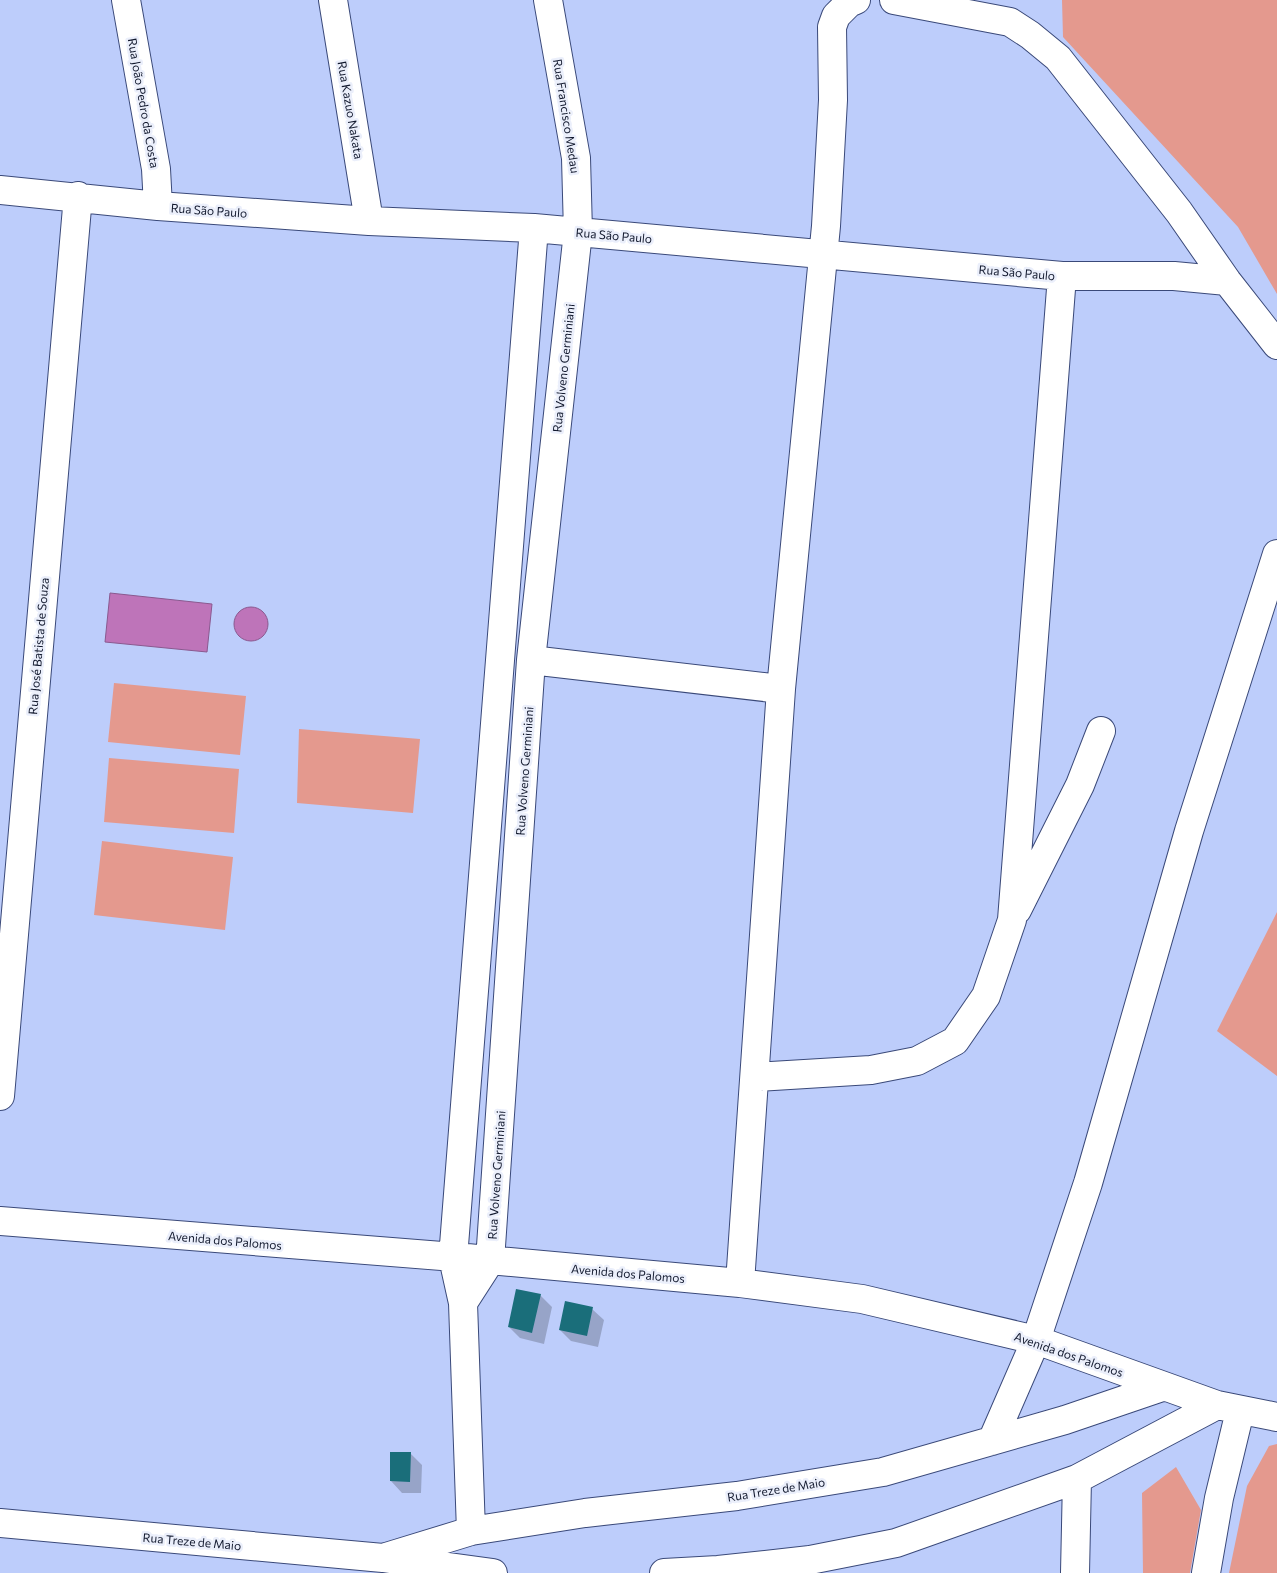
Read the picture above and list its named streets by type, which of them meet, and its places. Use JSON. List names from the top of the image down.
{
  "streets": {
    "street": [
      "Rua João Pedro da Costa",
      "Rua Kazuo Nakata",
      "Rua Francisco Medau",
      "Rua São Paulo",
      "Rua Volveno Germiniani",
      "Rua José Batista de Souza",
      "Avenida dos Palomos",
      "Rua Treze de Maio"
    ]
  },
  "crossings": [
    ["Rua João Pedro da Costa", "Rua São Paulo"],
    ["Rua Kazuo Nakata", "Rua São Paulo"],
    ["Rua Francisco Medau", "Rua São Paulo"],
    ["Rua Francisco Medau", "Rua Volveno Germiniani"],
    ["Rua São Paulo", "Rua Volveno Germiniani"],
    ["Rua São Paulo", "Rua José Batista de Souza"],
    ["Rua Volveno Germiniani", "Avenida dos Palomos"],
    ["Avenida dos Palomos", "Rua Treze de Maio"]
  ]
}
